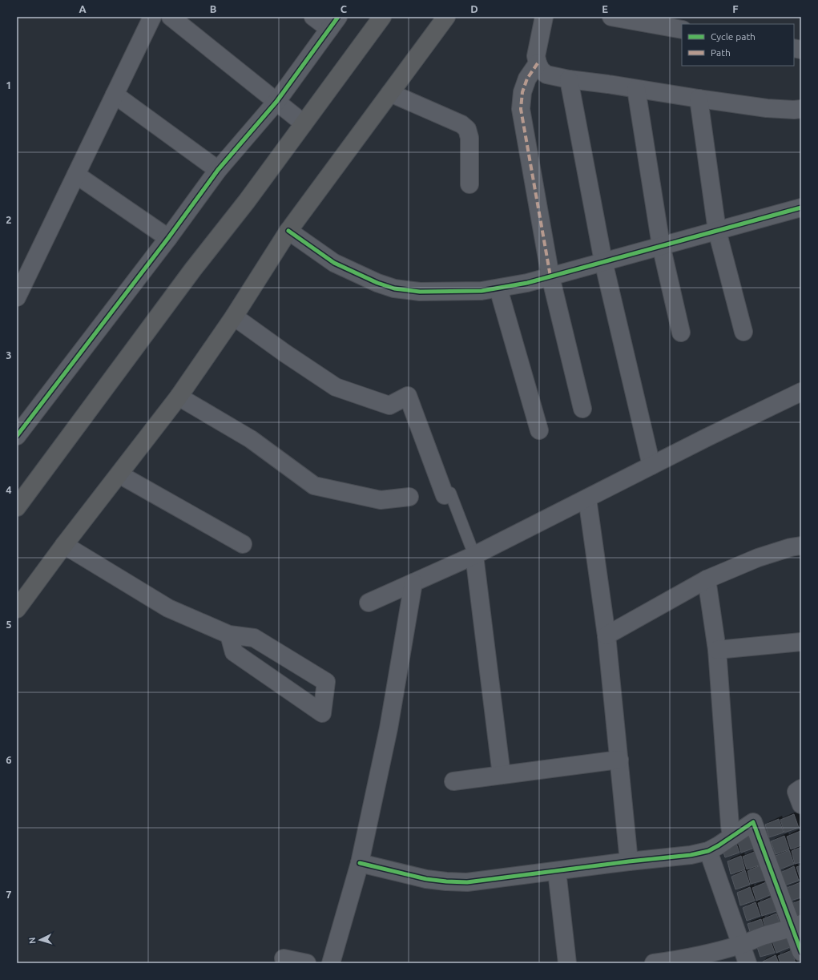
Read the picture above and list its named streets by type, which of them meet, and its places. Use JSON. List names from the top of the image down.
{
  "legend": ["Cycle path", "Path"],
  "north": "left",
  "grid": {
    "columns": [
      "A",
      "B",
      "C",
      "D",
      "E",
      "F"
    ],
    "rows": [
      "1",
      "2",
      "3",
      "4",
      "5",
      "6",
      "7"
    ]
  }
}
